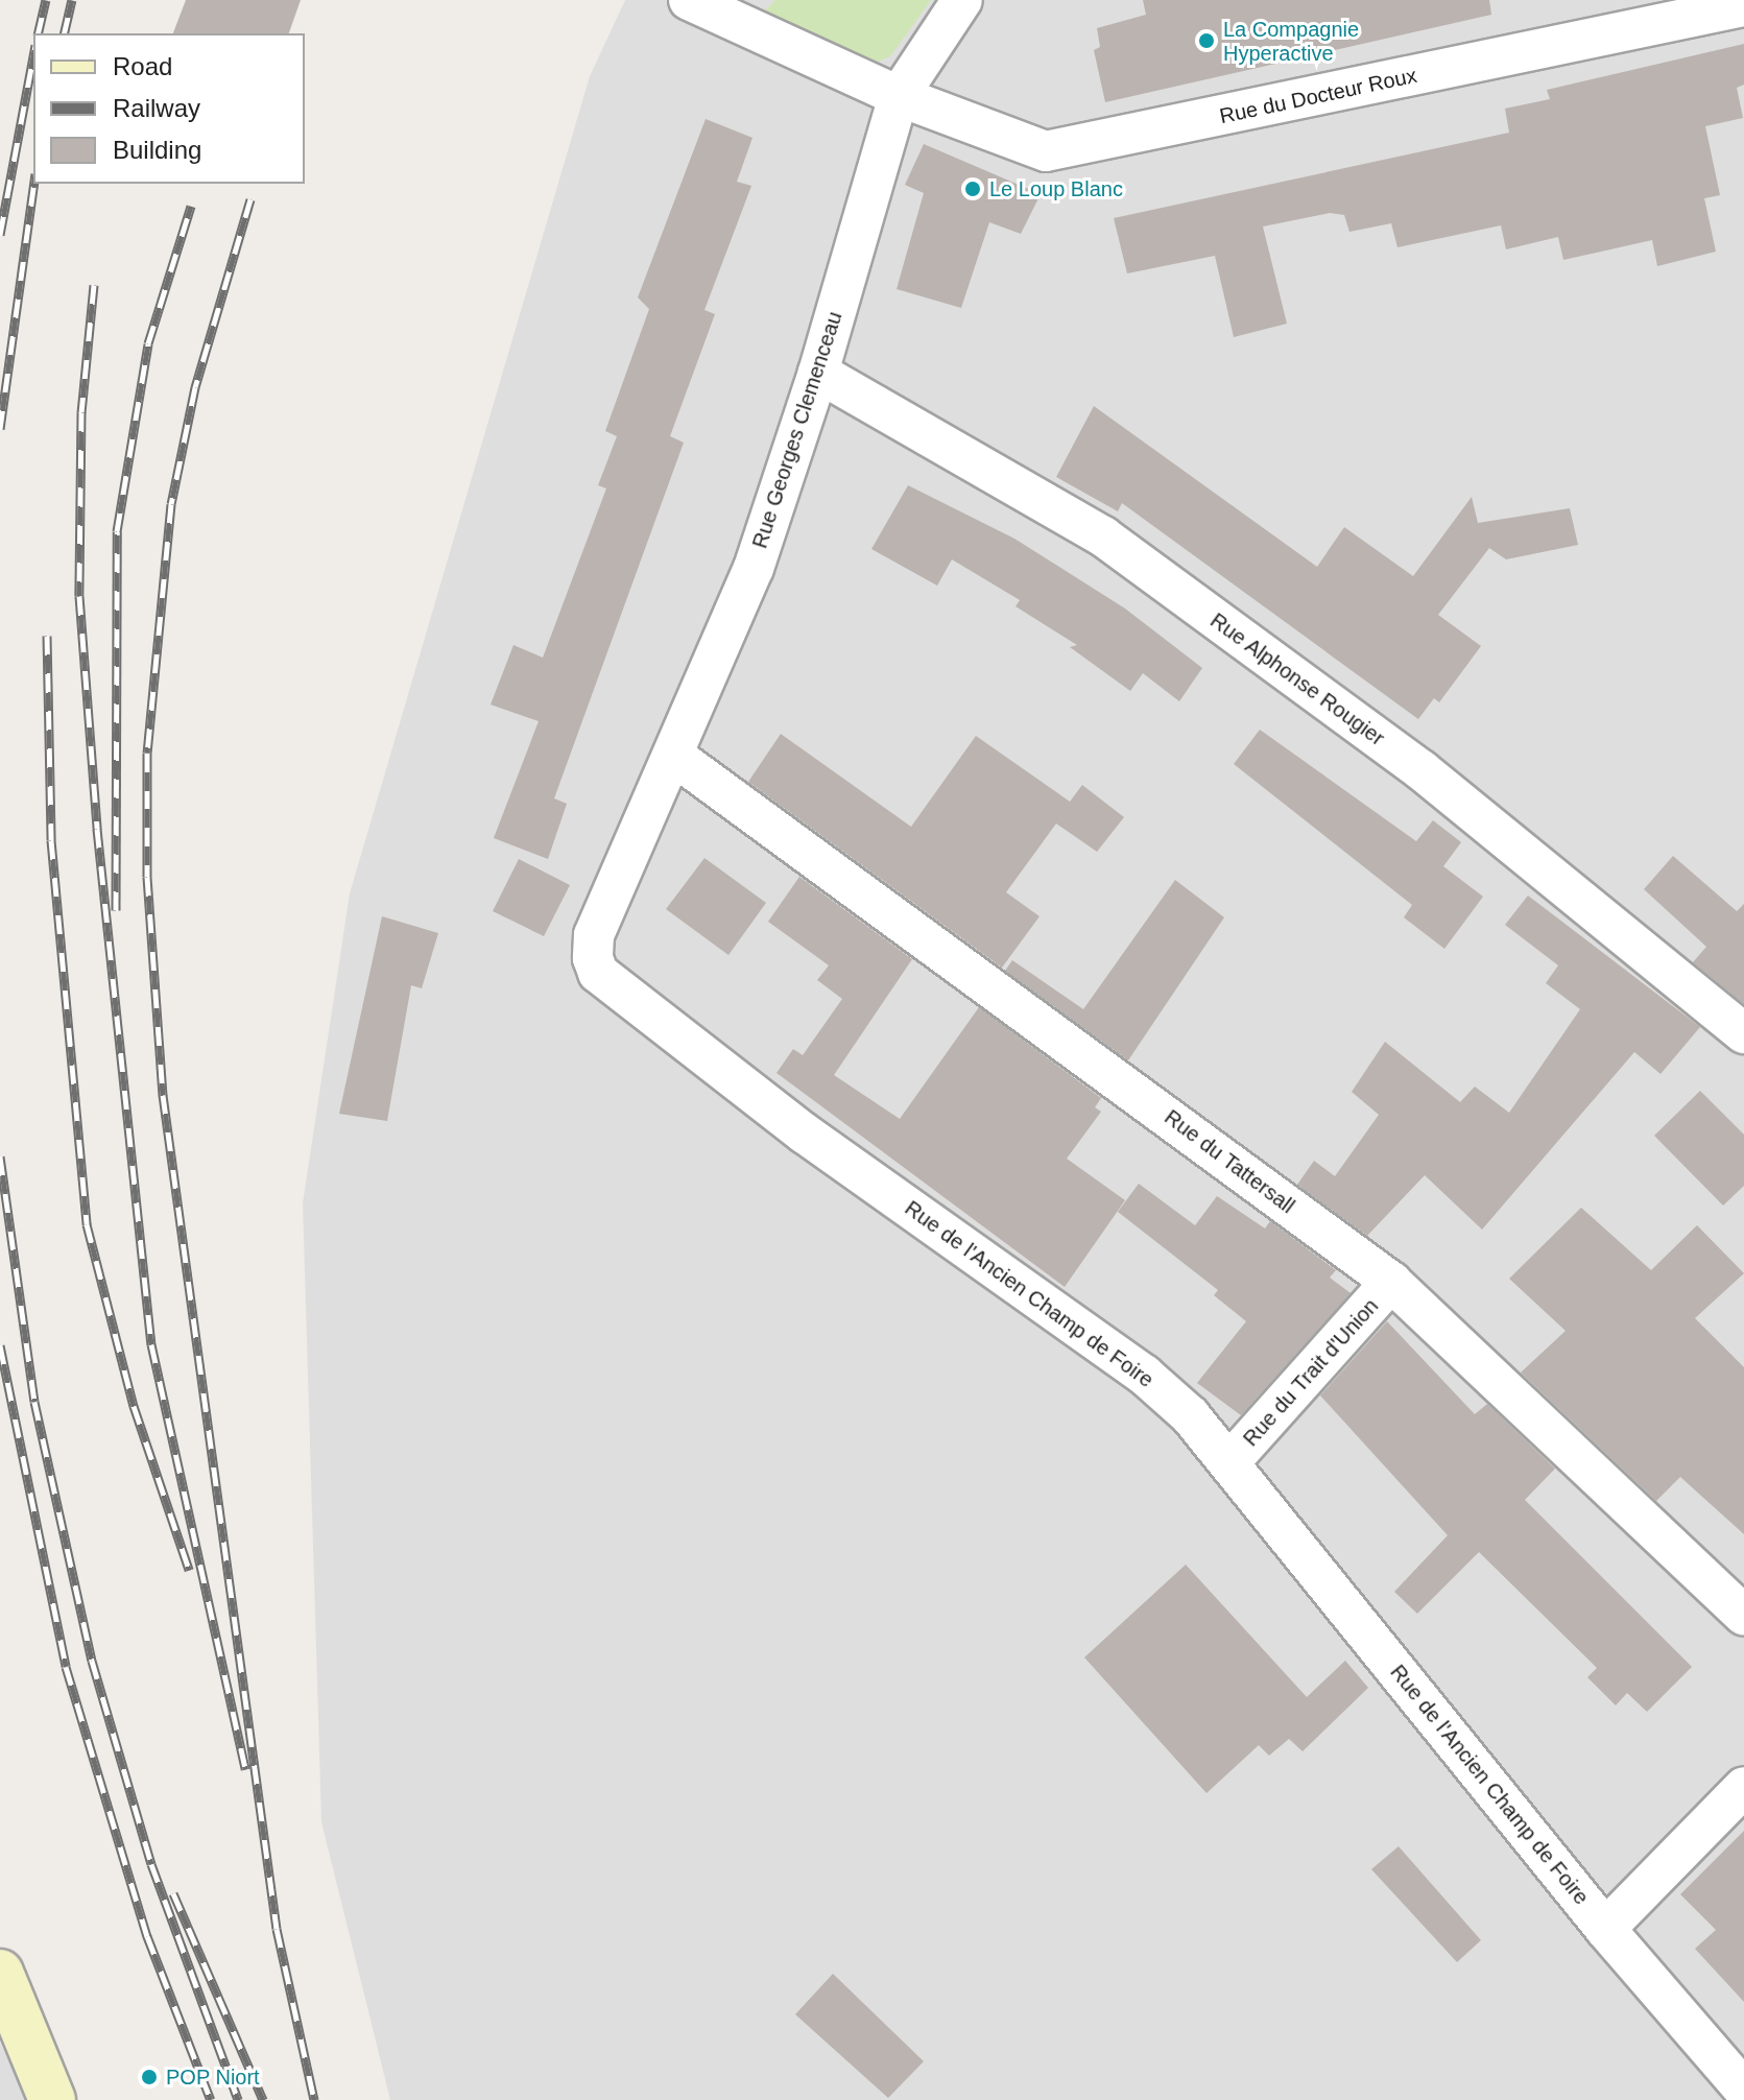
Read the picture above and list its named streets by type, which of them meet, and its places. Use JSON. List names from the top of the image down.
{
  "streets": {
    "street": [
      "Rue du Docteur Roux",
      "Rue Georges Clemenceau",
      "Rue Alphonse Rougier",
      "Rue du Tattersall",
      "Rue de l'Ancien Champ de Foire",
      "Rue du Trait d'Union"
    ]
  },
  "crossings": [
    ["Rue du Docteur Roux", "Rue Georges Clemenceau"],
    ["Rue Georges Clemenceau", "Rue Alphonse Rougier"],
    ["Rue Georges Clemenceau", "Rue du Tattersall"],
    ["Rue Georges Clemenceau", "Rue de l'Ancien Champ de Foire"],
    ["Rue du Tattersall", "Rue de l'Ancien Champ de Foire"],
    ["Rue du Tattersall", "Rue du Trait d'Union"],
    ["Rue de l'Ancien Champ de Foire", "Rue du Trait d'Union"]
  ],
  "places": ["La Compagnie Hyperactive", "Le Loup Blanc", "POP Niort"],
  "legend": ["Road", "Railway", "Building"]
}
